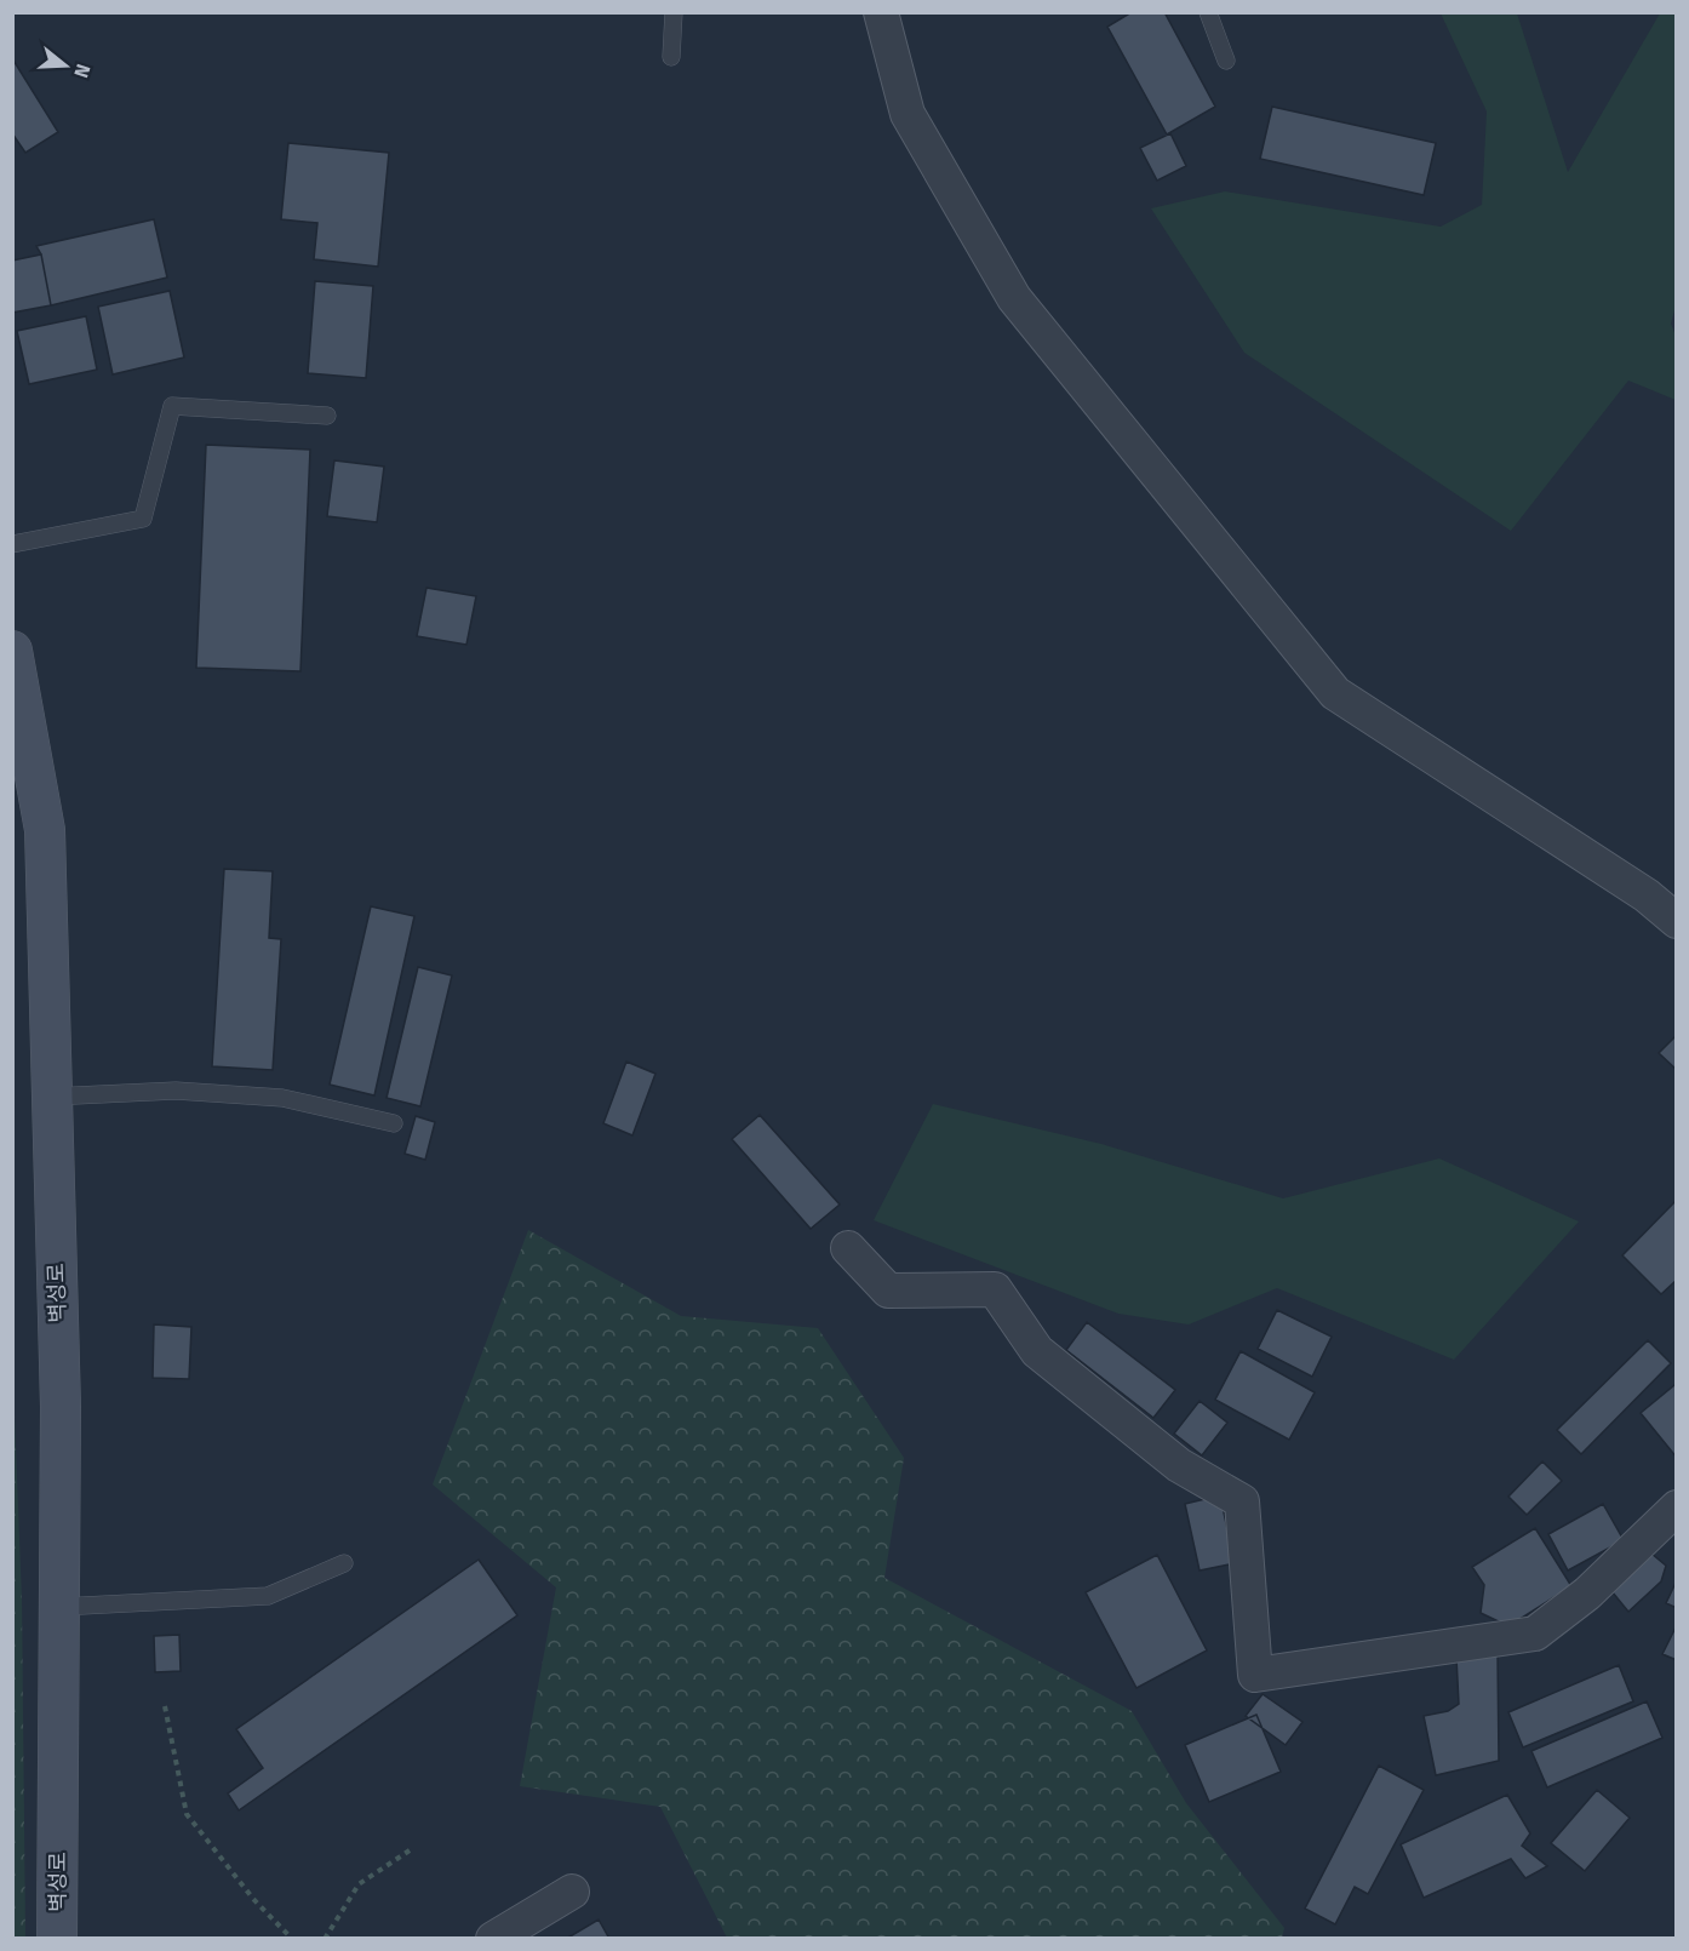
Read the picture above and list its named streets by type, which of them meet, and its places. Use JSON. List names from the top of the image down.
{
  "streets": {
    "main road": ["벽성로"]
  },
  "north": "right"
}
